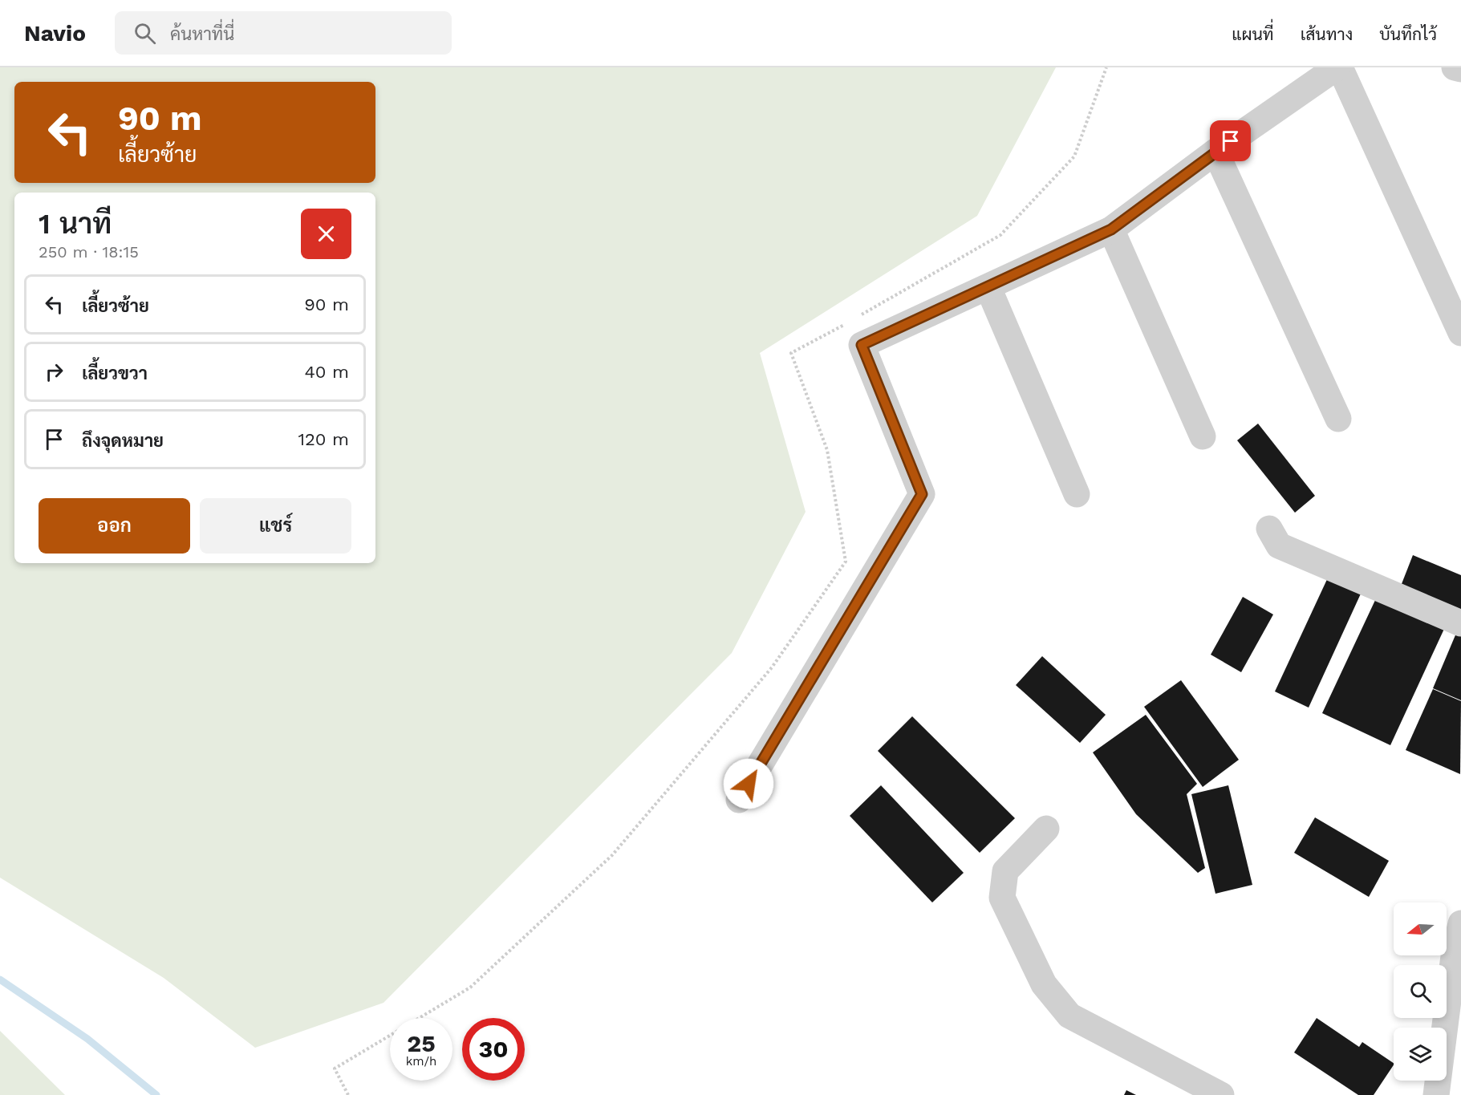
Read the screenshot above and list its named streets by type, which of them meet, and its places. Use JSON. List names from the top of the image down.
{
  "north": "left",
  "page": {
    "header": "Navio",
    "search": "ค้นหาที่นี่",
    "nav": ["แผนที่", "เส้นทาง", "บันทึกไว้"],
    "turn": ["90 m", "เลี้ยวซ้าย"],
    "heading": ["1 นาที", "250 m · 18:15"],
    "list": [
      {
        "name": "เลี้ยวซ้าย",
        "value": "90 m"
      },
      {
        "name": "เลี้ยวขวา",
        "value": "40 m"
      },
      {
        "name": "ถึงจุดหมาย",
        "value": "120 m"
      }
    ],
    "buttons": ["ออก", "แชร์"],
    "speed": "25 km/h",
    "limit": "30"
  }
}
